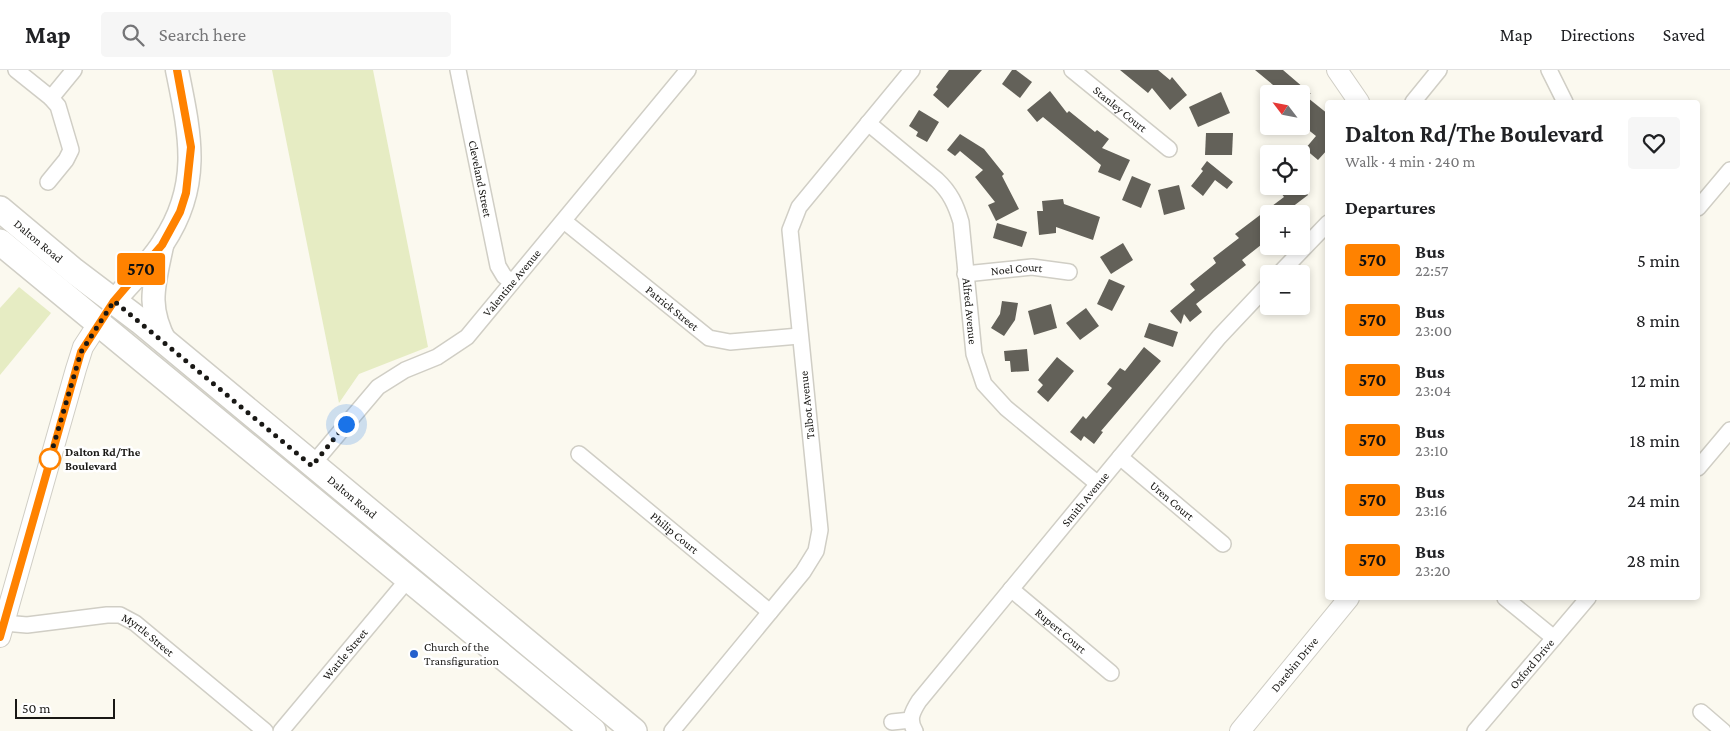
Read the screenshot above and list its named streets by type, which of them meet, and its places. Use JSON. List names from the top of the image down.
{
  "streets": {
    "main road": ["Dalton Road"],
    "street": [
      "Stanley Court",
      "Cleveland Street",
      "Noel Court",
      "Valentine Avenue",
      "Patrick Street",
      "Alfred Avenue",
      "Talbot Avenue",
      "Smith Avenue",
      "Uren Court",
      "Philip Court",
      "Rupert Court",
      "Myrtle Street",
      "Wattle Street",
      "Darebin Drive",
      "Oxford Drive"
    ]
  },
  "crossings": [
    ["Cleveland Street", "Valentine Avenue"],
    ["Dalton Road", "Valentine Avenue"],
    ["Dalton Road", "Wattle Street"],
    ["Noel Court", "Alfred Avenue"],
    ["Valentine Avenue", "Patrick Street"],
    ["Patrick Street", "Talbot Avenue"],
    ["Alfred Avenue", "Talbot Avenue"],
    ["Alfred Avenue", "Smith Avenue"],
    ["Talbot Avenue", "Philip Court"],
    ["Smith Avenue", "Uren Court"],
    ["Smith Avenue", "Rupert Court"]
  ],
  "places": ["Dalton Rd/The Boulevard", "Church of the Transfiguration"],
  "lines": ["bus line 570"],
  "scale_bar": "50 m",
  "north": "top left",
  "page": {
    "header": "Map",
    "search": "Search here",
    "nav": ["Map", "Directions", "Saved"],
    "on_map": "570",
    "map_buttons": ["+", "−"],
    "heading": [
      ["Dalton Rd/The Boulevard", "Walk · 4 min · 240 m"],
      "Departures"
    ],
    "list": [
      {
        "mark": "570",
        "name": "Bus",
        "note": "22:57",
        "value": "5 min"
      },
      {
        "mark": "570",
        "name": "Bus",
        "note": "23:00",
        "value": "8 min"
      },
      {
        "mark": "570",
        "name": "Bus",
        "note": "23:04",
        "value": "12 min"
      },
      {
        "mark": "570",
        "name": "Bus",
        "note": "23:10",
        "value": "18 min"
      },
      {
        "mark": "570",
        "name": "Bus",
        "note": "23:16",
        "value": "24 min"
      },
      {
        "mark": "570",
        "name": "Bus",
        "note": "23:20",
        "value": "28 min"
      }
    ],
    "scale": "50 m"
  }
}
